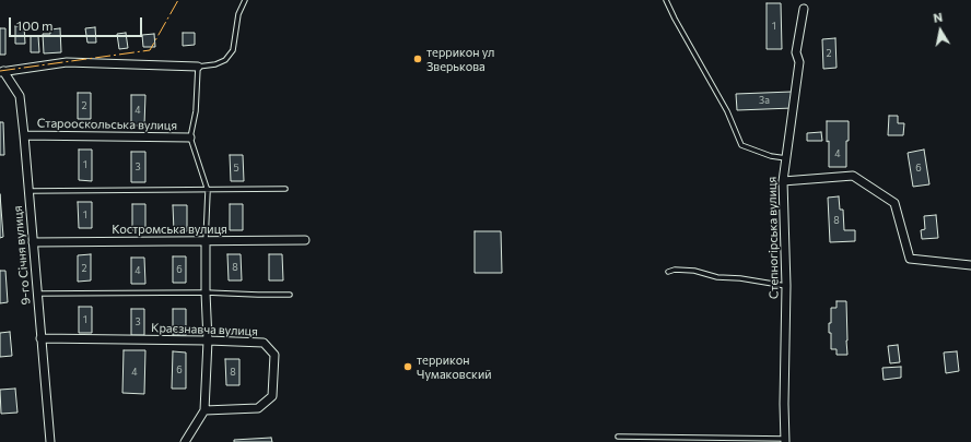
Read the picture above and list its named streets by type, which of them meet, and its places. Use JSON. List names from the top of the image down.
{
  "streets": {
    "street": [
      "Старооскольська вулиця",
      "Костромська вулиця",
      "Степногірська вулиця",
      "9-го Січня вулиця",
      "Краєзнавча вулиця"
    ]
  },
  "crossings": [
    ["Старооскольська вулиця", "9-го Січня вулиця"],
    ["Костромська вулиця", "9-го Січня вулиця"],
    ["9-го Січня вулиця", "Краєзнавча вулиця"]
  ],
  "places": ["террикон ул Зверькова", "террикон Чумаковский"],
  "house_numbers": [
    "1",
    "2",
    "3а",
    "2",
    "4",
    "4",
    "1",
    "3",
    "5",
    "6",
    "1",
    "8",
    "8",
    "2",
    "6",
    "4",
    "1",
    "3",
    "6",
    "4",
    "8"
  ],
  "scale_bar": "100 m",
  "north": "top"
}
